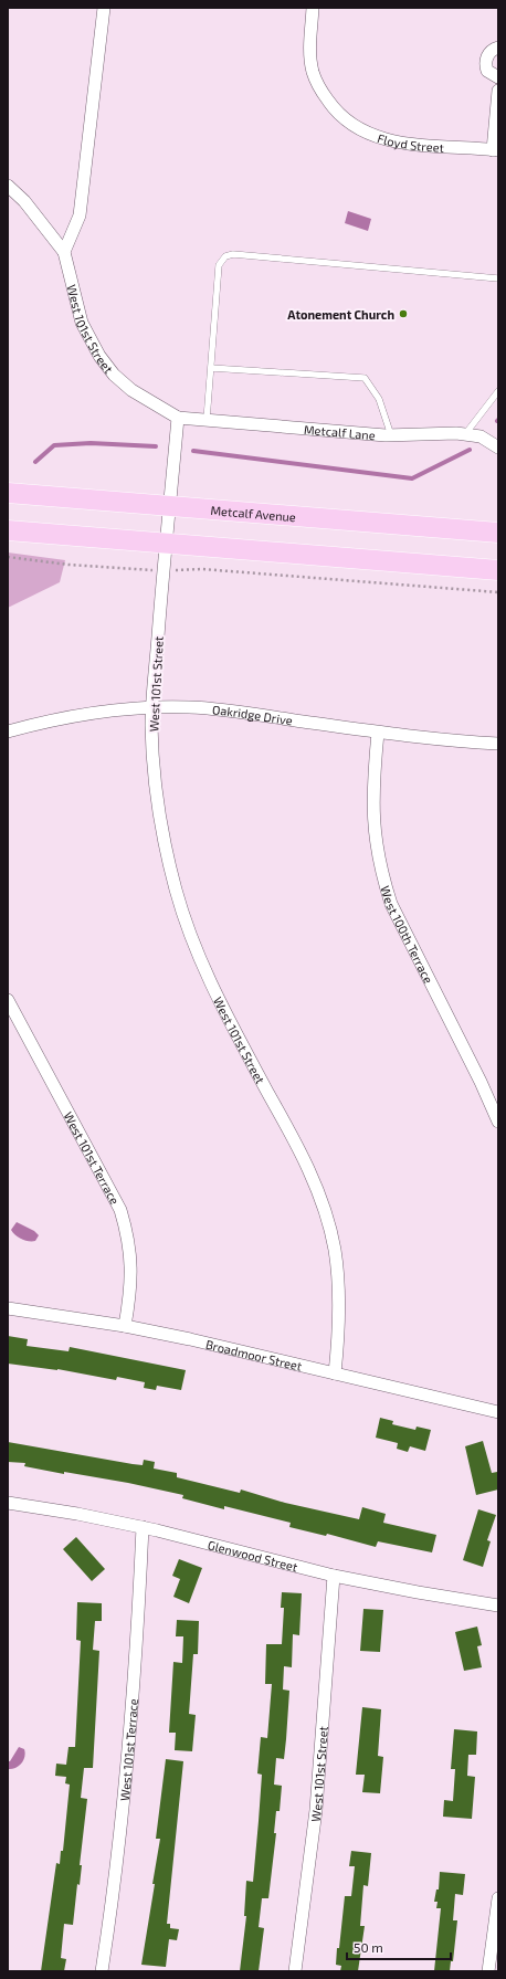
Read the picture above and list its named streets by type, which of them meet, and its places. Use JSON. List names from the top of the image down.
{
  "streets": {
    "main road": ["Metcalf Avenue"],
    "street": [
      "Floyd Street",
      "West 101st Street",
      "Metcalf Lane",
      "Oakridge Drive",
      "West 100th Terrace",
      "West 101st Terrace",
      "Broadmoor Street",
      "Glenwood Street"
    ]
  },
  "crossings": [
    ["West 101st Street", "Metcalf Lane"],
    ["West 101st Street", "Metcalf Avenue"],
    ["West 101st Street", "Oakridge Drive"],
    ["West 101st Street", "Broadmoor Street"],
    ["West 101st Street", "Glenwood Street"],
    ["Oakridge Drive", "West 100th Terrace"],
    ["West 101st Terrace", "Broadmoor Street"],
    ["West 101st Terrace", "Glenwood Street"]
  ],
  "places": ["Atonement Church"],
  "scale_bar": "50 m"
}
